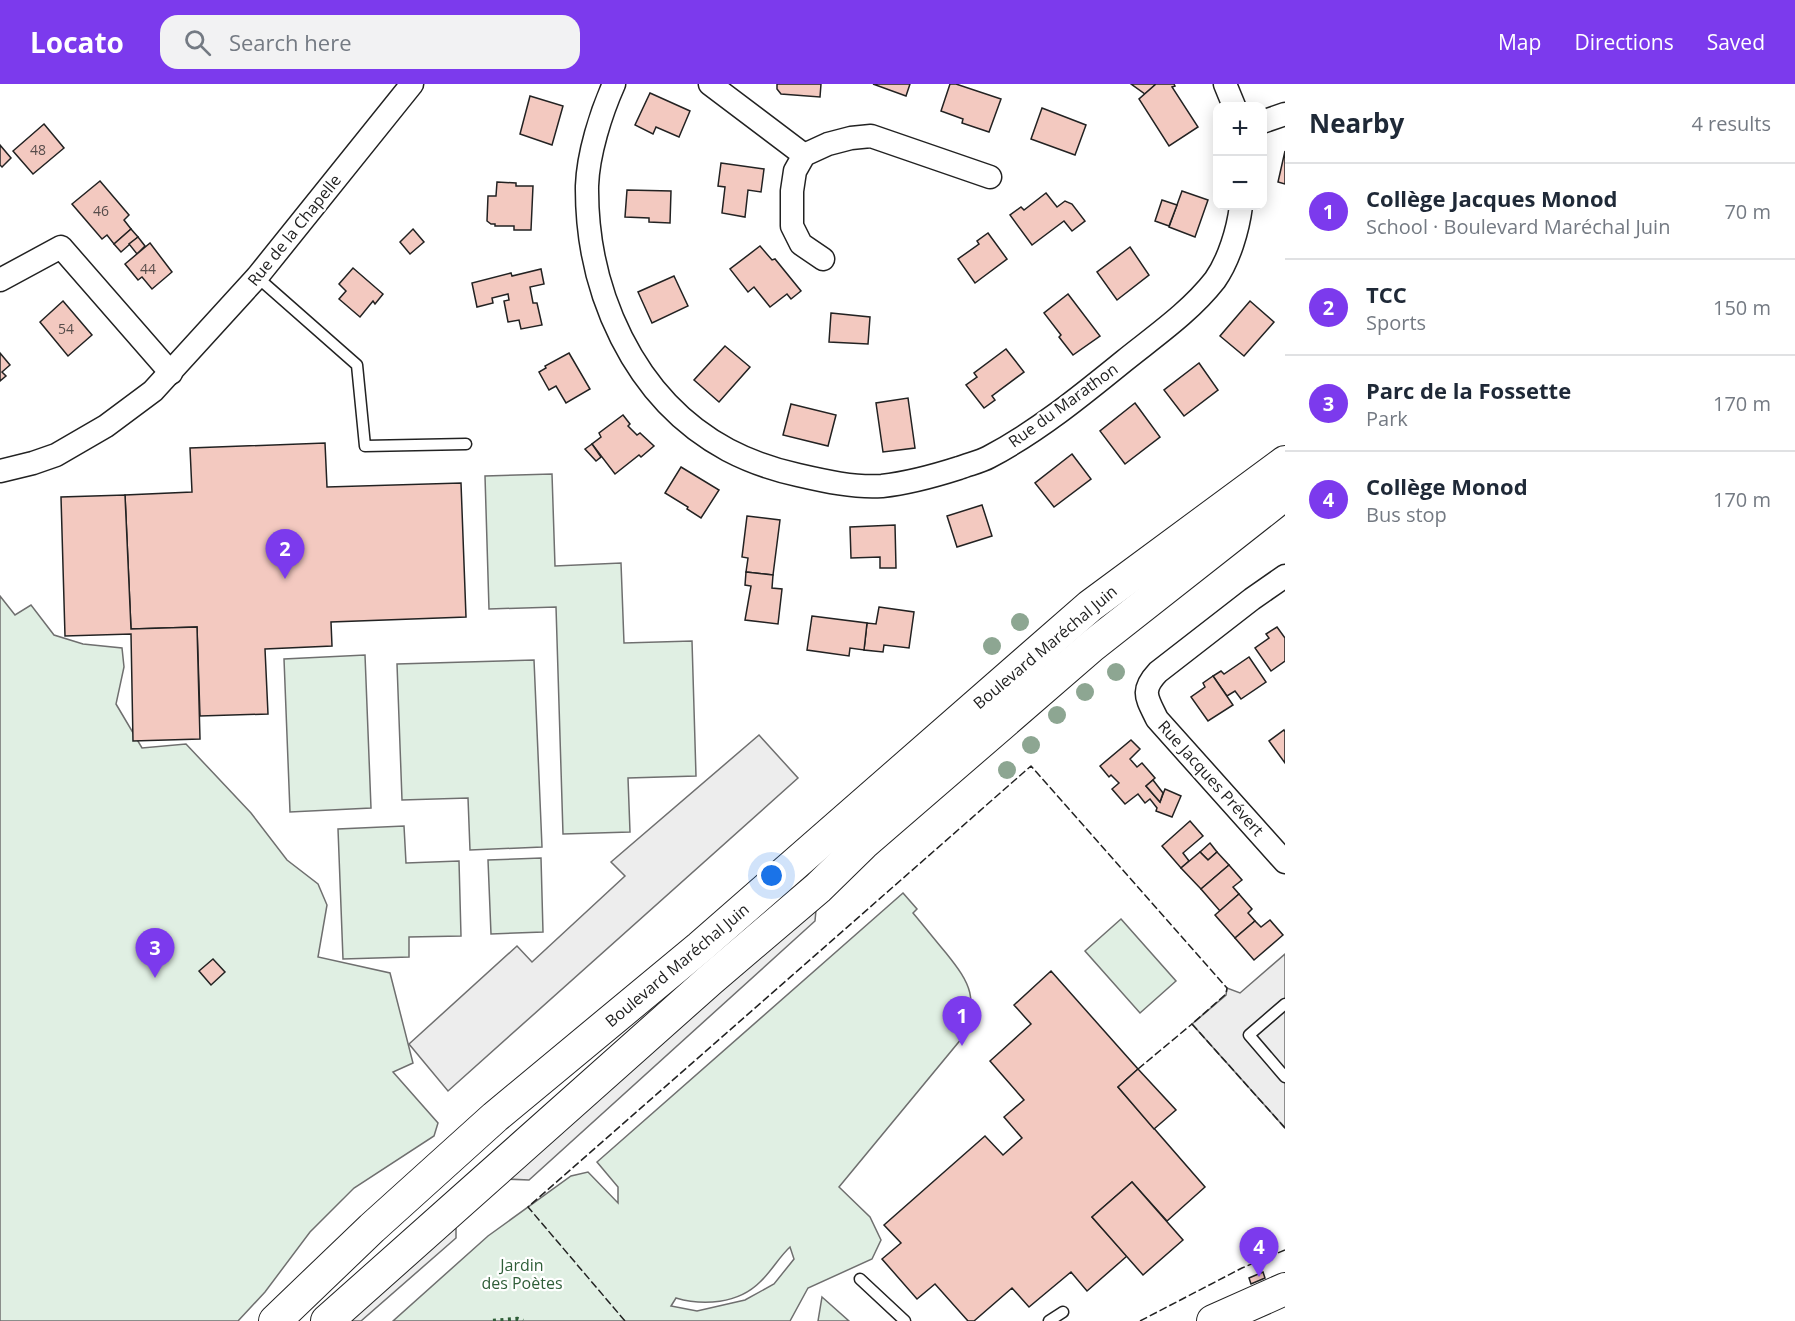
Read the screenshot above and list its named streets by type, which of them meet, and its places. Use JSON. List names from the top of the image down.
{
  "streets": {
    "main road": ["Boulevard Maréchal Juin"],
    "street": ["Rue de la Chapelle", "Rue du Marathon", "Rue Jacques Prévert"]
  },
  "parks": ["Jardin des Poètes"],
  "house_numbers": [
    "48",
    "46",
    "44",
    "54"
  ],
  "page": {
    "header": "Locato",
    "search": "Search here",
    "nav": ["Map", "Directions", "Saved"],
    "heading": ["Nearby", "4 results"],
    "map_buttons": ["+", "−"],
    "list": [
      {
        "mark": "1",
        "name": "Collège Jacques Monod",
        "note": "School · Boulevard Maréchal Juin",
        "value": "70 m"
      },
      {
        "mark": "2",
        "name": "TCC",
        "note": "Sports",
        "value": "150 m"
      },
      {
        "mark": "3",
        "name": "Parc de la Fossette",
        "note": "Park",
        "value": "170 m"
      },
      {
        "mark": "4",
        "name": "Collège Monod",
        "note": "Bus stop",
        "value": "170 m"
      }
    ],
    "pins": [
      "2",
      "3",
      "1",
      "4"
    ]
  }
}
